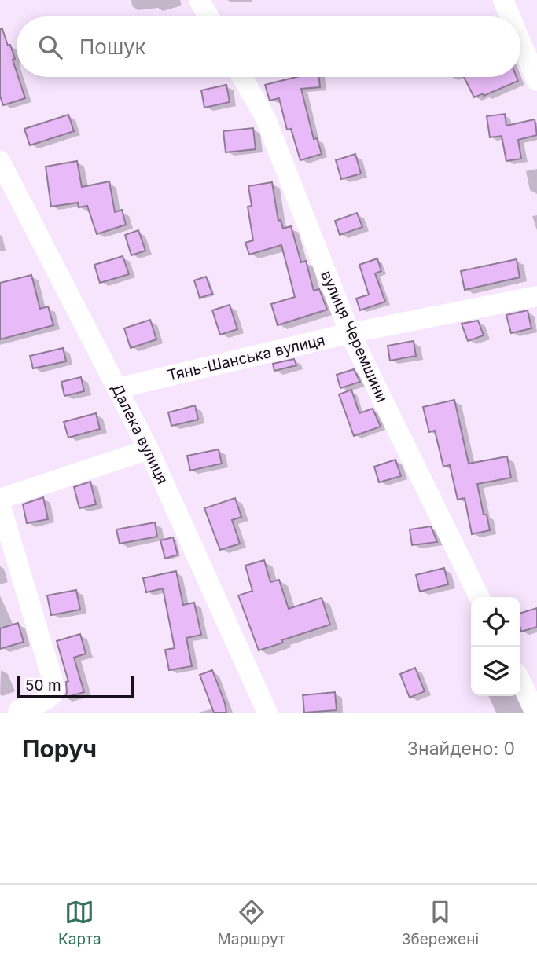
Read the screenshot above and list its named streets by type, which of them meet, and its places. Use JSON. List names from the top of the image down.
{
  "streets": {
    "street": ["вулиця Черемшини", "Тянь-Шанська вулиця", "Далека вулиця"]
  },
  "crossings": [
    ["вулиця Черемшини", "Тянь-Шанська вулиця"],
    ["Тянь-Шанська вулиця", "Далека вулиця"]
  ],
  "scale_bar": "50 m",
  "page": {
    "search": "Пошук",
    "scale": "50 m",
    "heading": ["Поруч", "Знайдено: 0"],
    "nav": ["Карта", "Маршрут", "Збережені"]
  }
}
